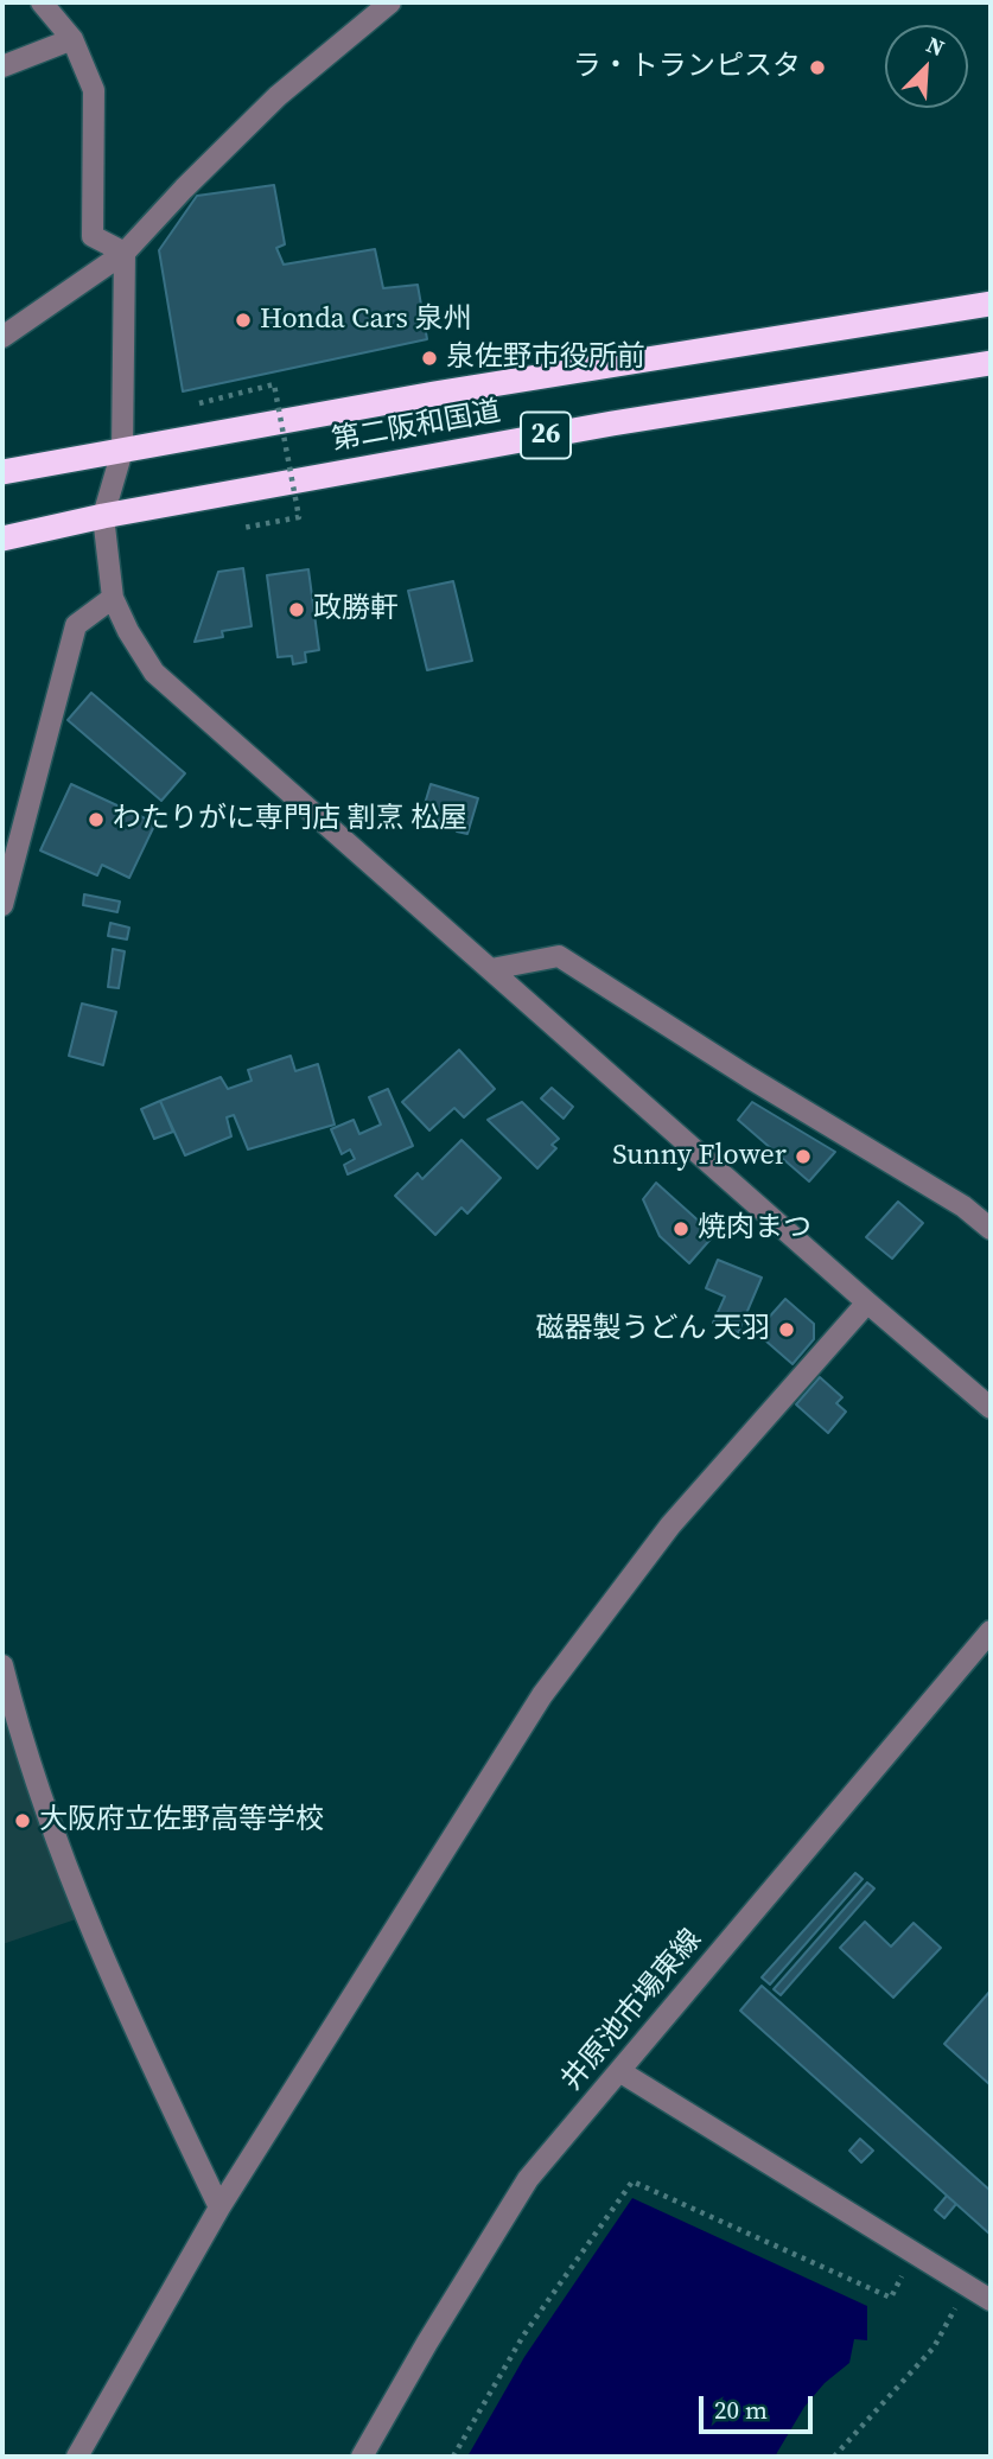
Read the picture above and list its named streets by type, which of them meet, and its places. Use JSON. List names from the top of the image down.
{
  "streets": {
    "highway": ["第二阪和国道", "26"],
    "street": ["井原池市場東線"]
  },
  "places": [
    "ラ・トランピスタ",
    "Honda Cars 泉州",
    "泉佐野市役所前",
    "政勝軒",
    "わたりがに専門店 割烹 松屋",
    "Sunny Flower",
    "焼肉まつ",
    "磁器製うどん 天羽",
    "大阪府立佐野高等学校"
  ],
  "scale_bar": "20 m",
  "north": "top right"
}
